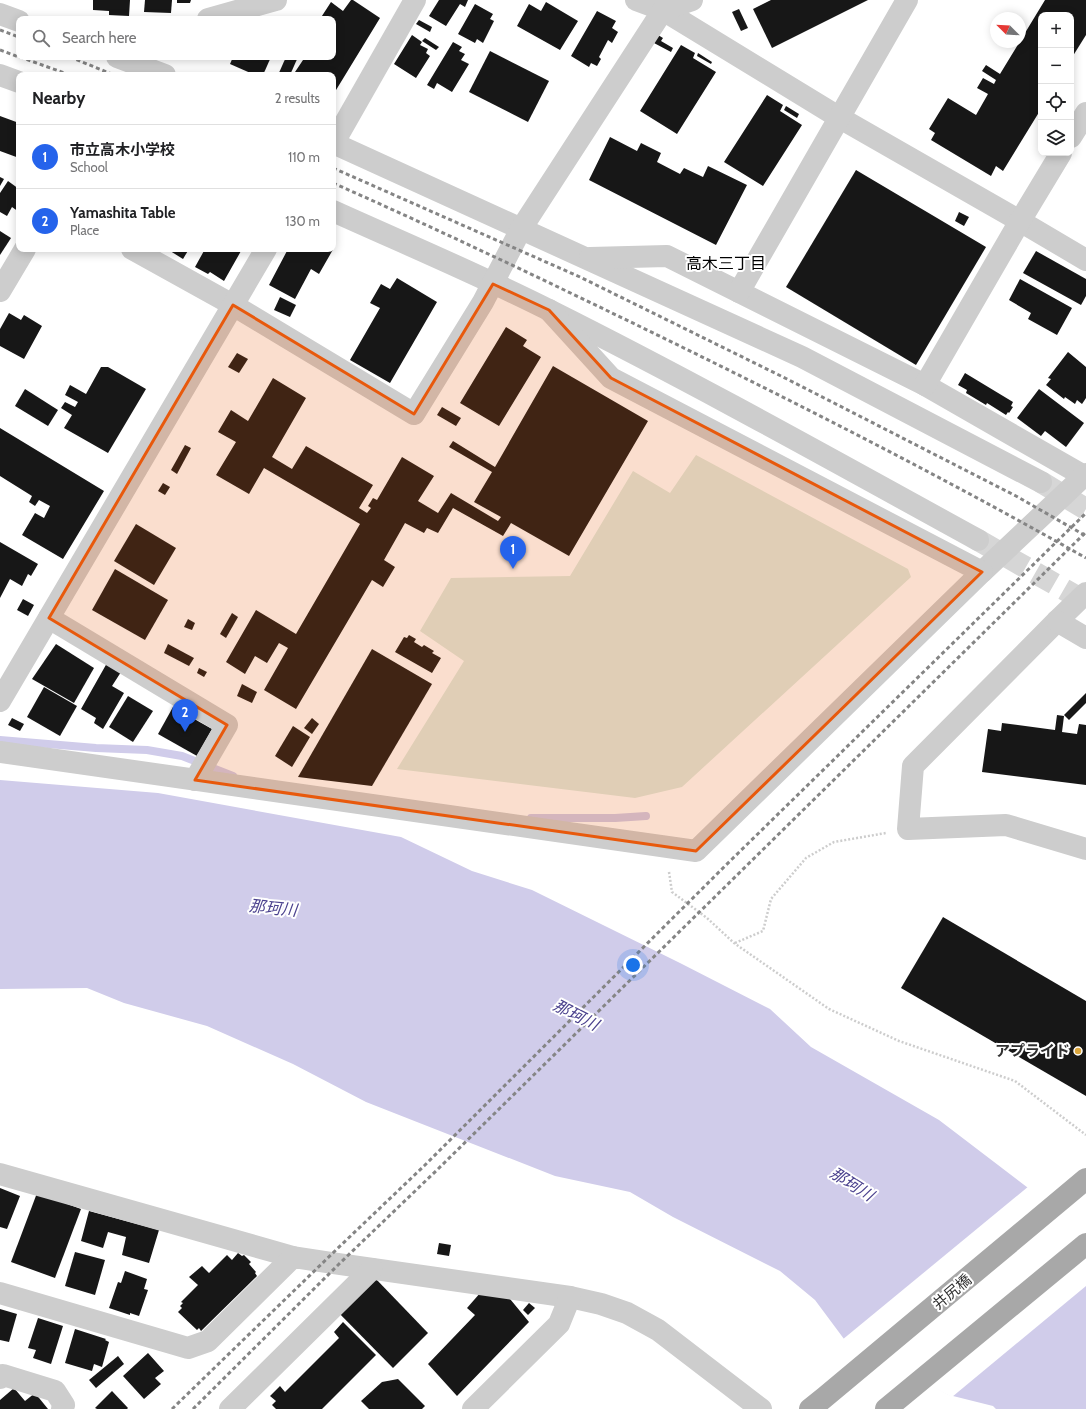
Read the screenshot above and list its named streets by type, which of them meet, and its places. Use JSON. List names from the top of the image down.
{
  "streets": {
    "main road": ["井尻橋"]
  },
  "districts": ["高木三丁目"],
  "water": ["那珂川"],
  "places": ["アプライド"],
  "north": "top left",
  "page": {
    "map_buttons": ["+", "−"],
    "search": "Search here",
    "heading": ["Nearby", "2 results"],
    "list": [
      {
        "mark": "1",
        "name": "市立高木小学校",
        "note": "School",
        "value": "110 m"
      },
      {
        "mark": "2",
        "name": "Yamashita Table",
        "note": "Place",
        "value": "130 m"
      }
    ],
    "pins": ["1", "2"]
  }
}
